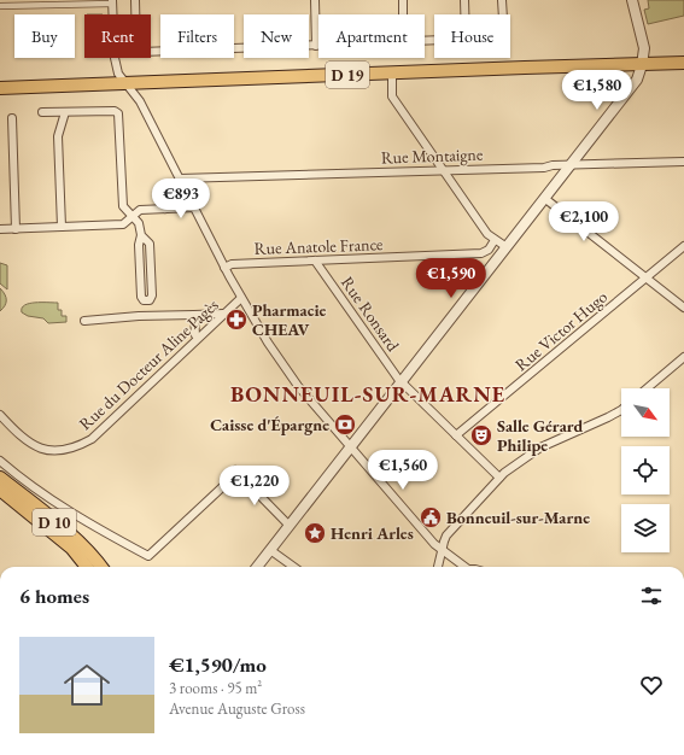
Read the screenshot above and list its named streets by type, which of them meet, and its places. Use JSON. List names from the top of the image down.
{
  "streets": {
    "main road": ["D 19", "D 10"],
    "street": [
      "Rue Montaigne",
      "Rue Anatole France",
      "Rue Ronsard",
      "Rue Victor Hugo",
      "Rue du Docteur Aline Pagès"
    ]
  },
  "crossings": [
    ["Rue Anatole France", "Rue Ronsard"],
    ["Rue Ronsard", "Rue Victor Hugo"]
  ],
  "districts": ["BONNEUIL-SUR-MARNE"],
  "places": {
    "pharmacy": ["Pharmacie CHEAV"],
    "bank": ["Caisse d'Épargne"],
    "theatre": ["Salle Gérard Philipe"],
    "public building": ["Bonneuil-sur-Marne"],
    "place": ["Henri Arles"]
  },
  "north": "bottom right",
  "page": {
    "chip": [
      "Buy",
      "Rent",
      "Filters",
      "New",
      "Apartment",
      "House"
    ],
    "price": [
      "€1,580",
      "€893",
      "€2,100",
      "€1,590",
      "€1,560",
      "€1,220"
    ],
    "heading": "6 homes",
    "list": [
      {
        "name": "€1,590/mo",
        "note": "3 rooms · 95 m² · Avenue Auguste Gross"
      }
    ]
  }
}
